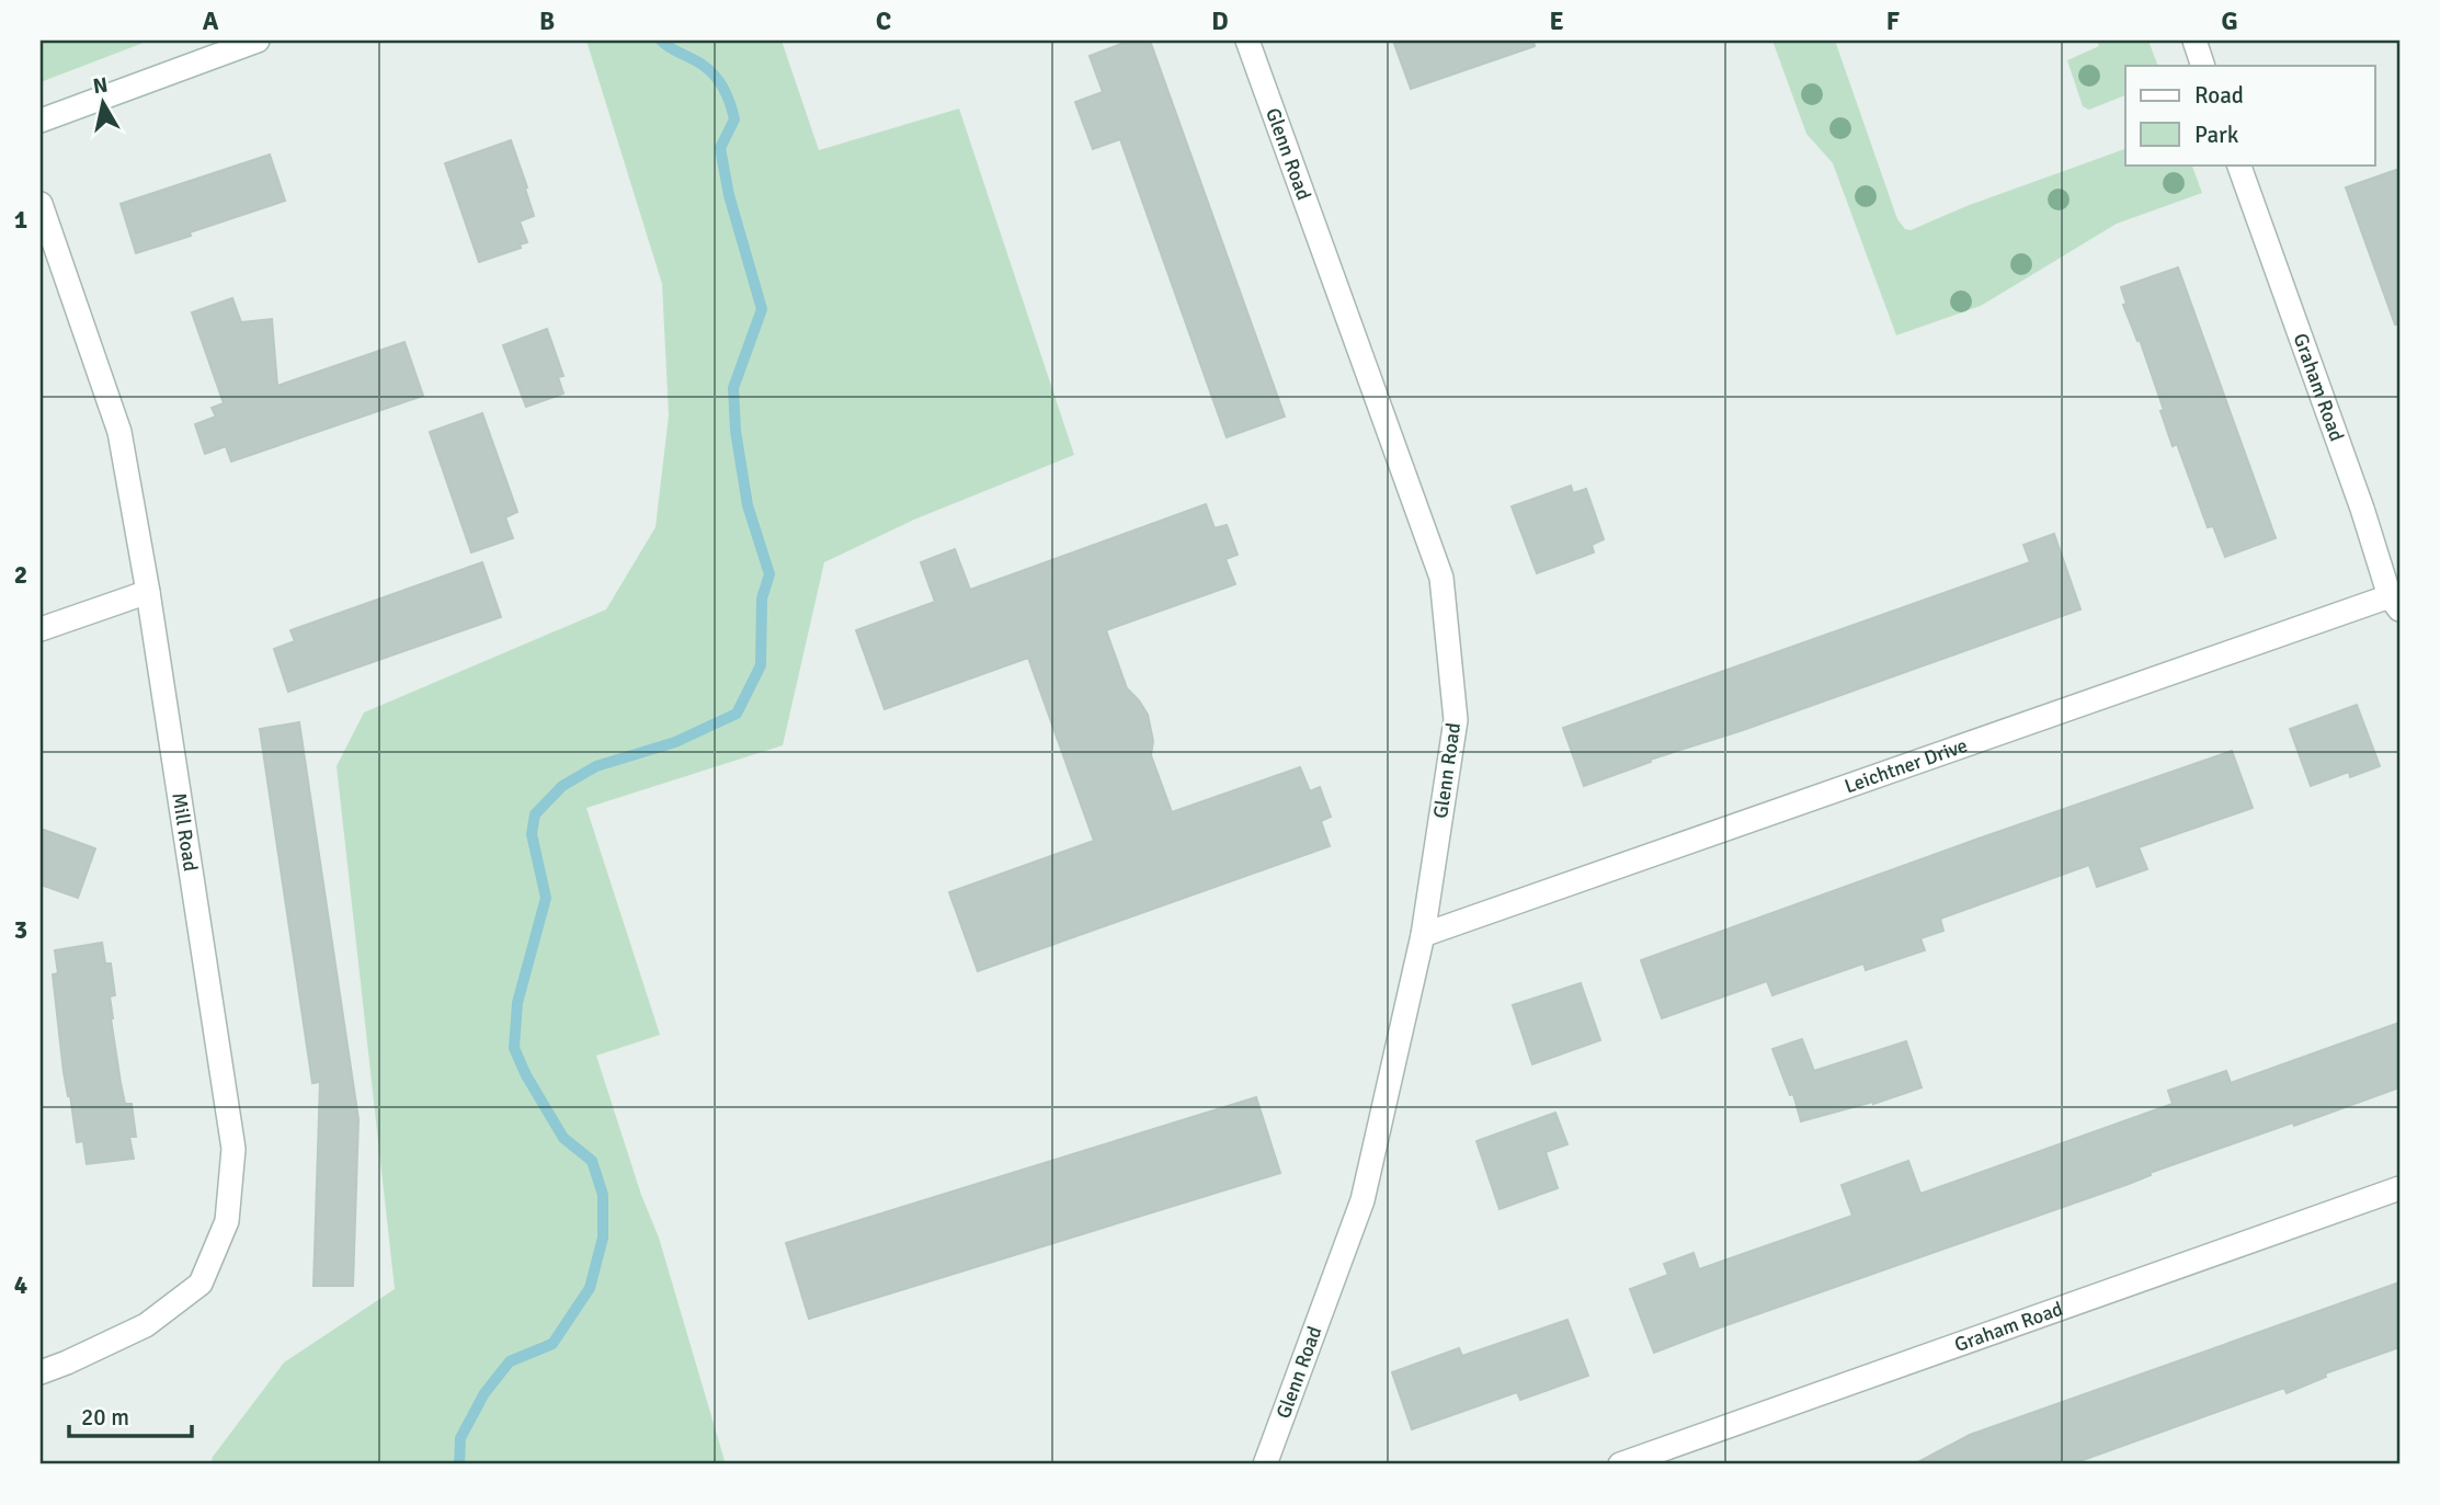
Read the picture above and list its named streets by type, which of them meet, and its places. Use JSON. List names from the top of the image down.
{
  "streets": {
    "street": [
      "Glenn Road",
      "Graham Road",
      "Leichtner Drive",
      "Mill Road"
    ]
  },
  "crossings": [
    ["Glenn Road", "Leichtner Drive"],
    ["Graham Road", "Leichtner Drive"]
  ],
  "legend": ["Road", "Park"],
  "scale_bar": "20 m",
  "north": "top",
  "grid": {
    "columns": [
      "A",
      "B",
      "C",
      "D",
      "E",
      "F",
      "G"
    ],
    "rows": [
      "1",
      "2",
      "3",
      "4"
    ]
  }
}
